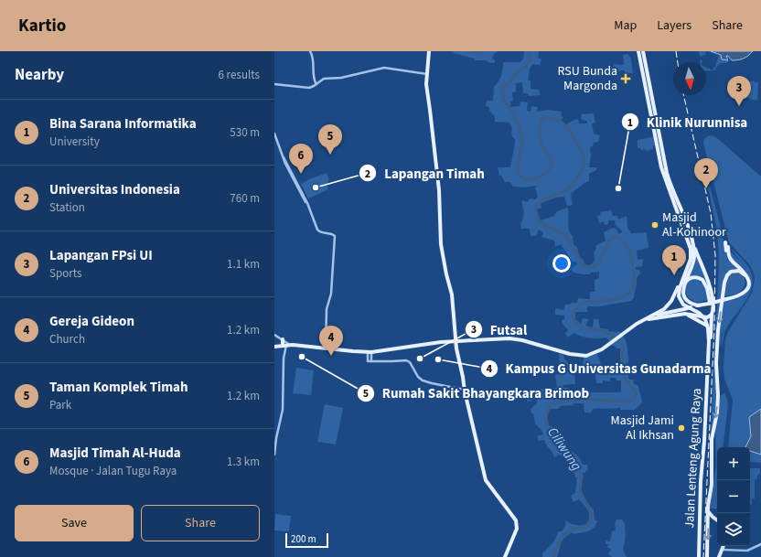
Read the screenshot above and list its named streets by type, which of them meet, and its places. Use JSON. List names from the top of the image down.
{
  "streets": {
    "main road": ["Jalan Lenteng Agung Raya"]
  },
  "water": ["Ciliwung"],
  "places": {
    "health": ["RSU Bunda Margonda"],
    "other": [
      "Lapangan Timah",
      "Klinik Nurunnisa",
      "Masjid Al-Kohinoor",
      "Rumah Sakit Bhayangkara Brimob",
      "Futsal",
      "Kampus G Universitas Gunadarma",
      "Masjid Jami Al Ikhsan"
    ]
  },
  "scale_bar": "200 m",
  "north": "bottom",
  "page": {
    "header": "Kartio",
    "nav": ["Map", "Layers", "Share"],
    "heading": ["Nearby", "6 results"],
    "pins": [
      "3",
      "5",
      "6",
      "2",
      "1",
      "4"
    ],
    "list": [
      {
        "mark": "1",
        "name": "Bina Sarana Informatika",
        "note": "University",
        "value": "530 m"
      },
      {
        "mark": "2",
        "name": "Universitas Indonesia",
        "note": "Station",
        "value": "760 m"
      },
      {
        "mark": "3",
        "name": "Lapangan FPsi UI",
        "note": "Sports",
        "value": "1.1 km"
      },
      {
        "mark": "4",
        "name": "Gereja Gideon",
        "note": "Church",
        "value": "1.2 km"
      },
      {
        "mark": "5",
        "name": "Taman Komplek Timah",
        "note": "Park",
        "value": "1.2 km"
      },
      {
        "mark": "6",
        "name": "Masjid Timah Al-Huda",
        "note": "Mosque · Jalan Tugu Raya",
        "value": "1.3 km"
      }
    ],
    "map_buttons": ["+", "−"],
    "buttons": ["Save", "Share"],
    "scale": "200 m"
  }
}
